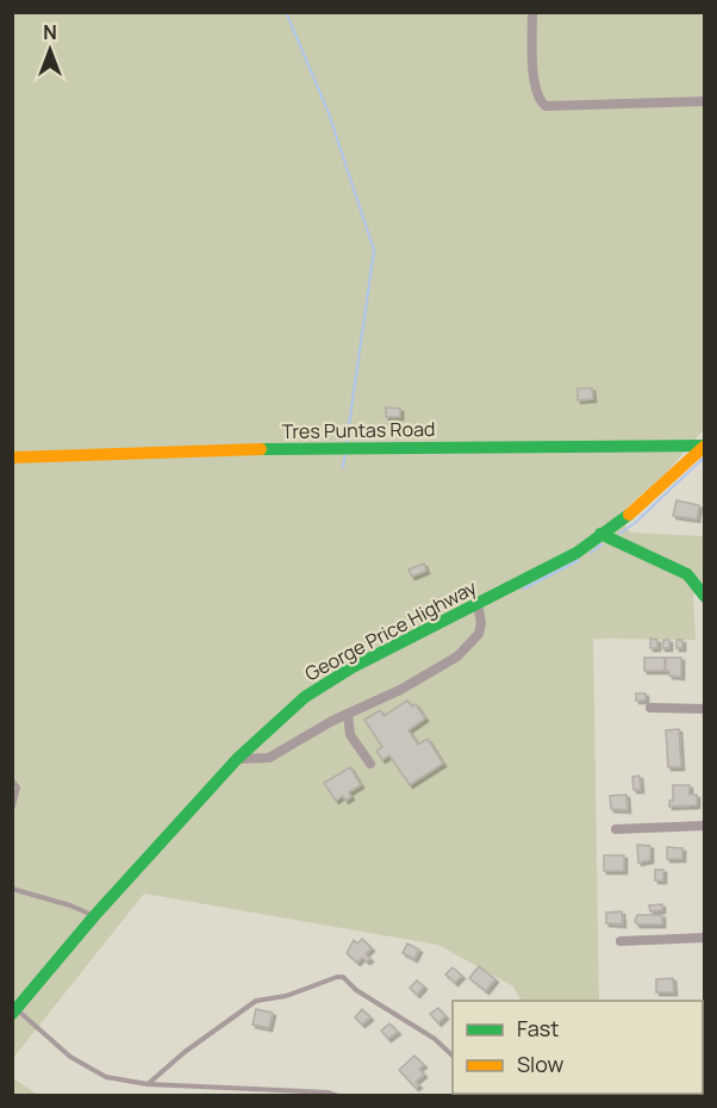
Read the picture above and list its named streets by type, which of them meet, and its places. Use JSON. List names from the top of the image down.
{
  "streets": {
    "main road": ["Tres Puntas Road", "George Price Highway"]
  },
  "crossings": [
    ["Tres Puntas Road", "George Price Highway"]
  ],
  "legend": ["Fast", "Slow"],
  "north": "top"
}
